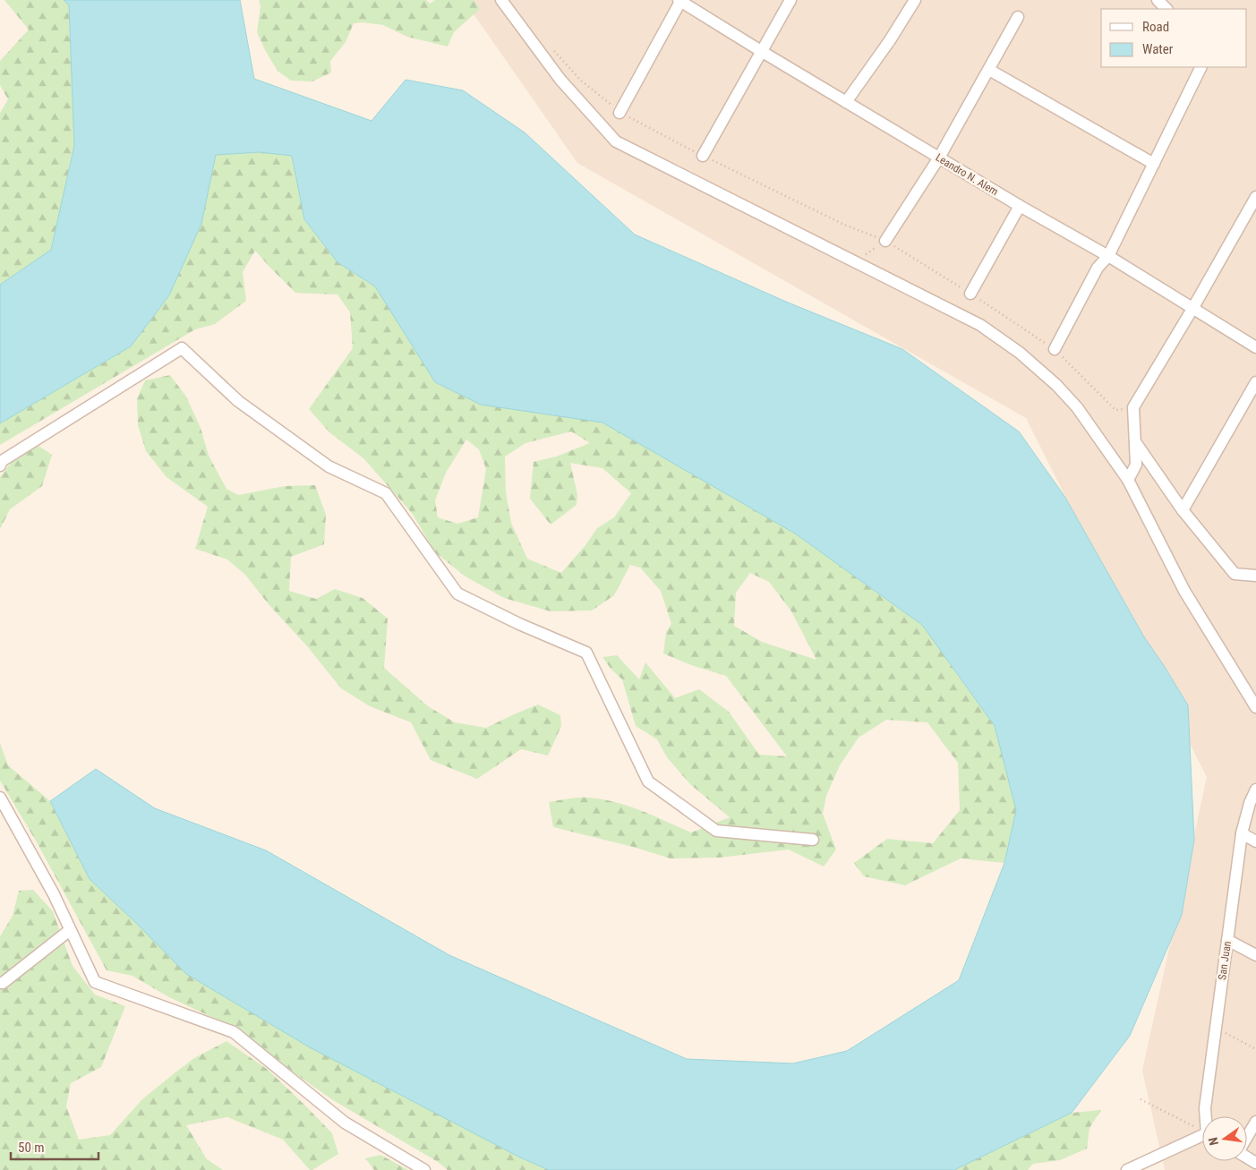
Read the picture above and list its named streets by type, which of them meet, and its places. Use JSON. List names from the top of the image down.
{
  "streets": {
    "street": ["Leandro N. Alem", "San Juan"]
  },
  "legend": ["Road", "Water"],
  "scale_bar": "50 m",
  "north": "left"
}
